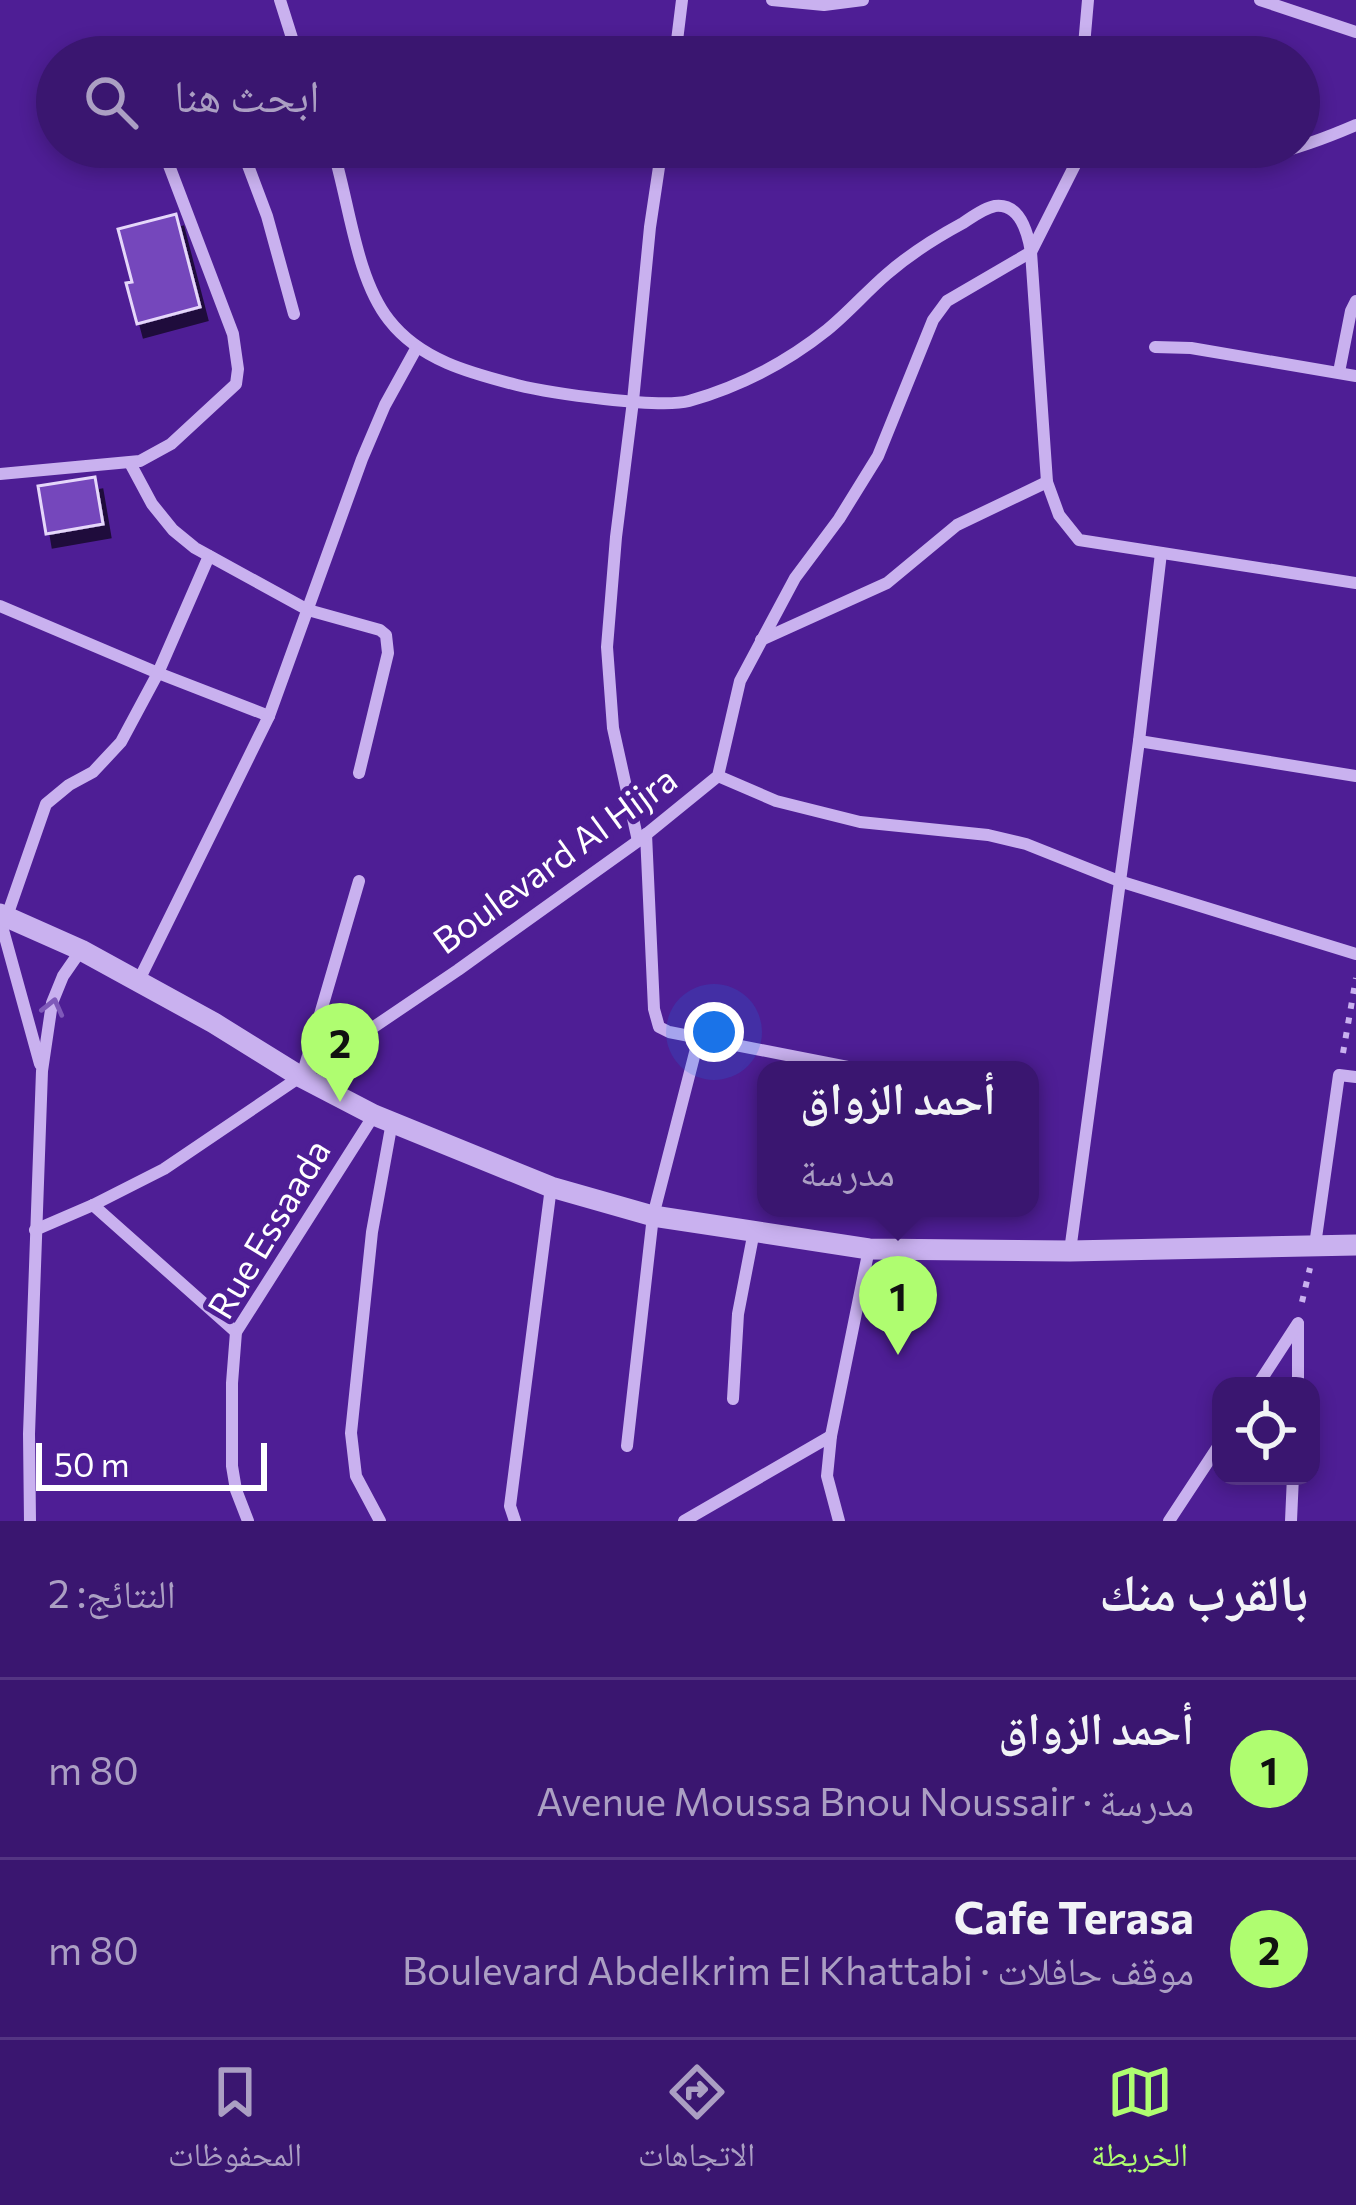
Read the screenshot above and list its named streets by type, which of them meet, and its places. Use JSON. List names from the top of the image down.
{
  "streets": {
    "street": ["Boulevard Al Hijra", "Rue Essaada"]
  },
  "scale_bar": "50 m",
  "page": {
    "search": "ابحث هنا",
    "pins": ["2", "1"],
    "popup": ["أحمد الزواق", "مدرسة"],
    "scale": "50 m",
    "heading": ["بالقرب منك", "النتائج: 2"],
    "list": [
      {
        "mark": "1",
        "name": "أحمد الزواق",
        "note": "مدرسة · Avenue Moussa Bnou Noussair",
        "value": "80 m"
      },
      {
        "mark": "2",
        "name": "Cafe Terasa",
        "note": "موقف حافلات · Boulevard Abdelkrim El Khattabi",
        "value": "80 m"
      }
    ],
    "nav": ["الخريطة", "الاتجاهات", "المحفوظات"]
  }
}
